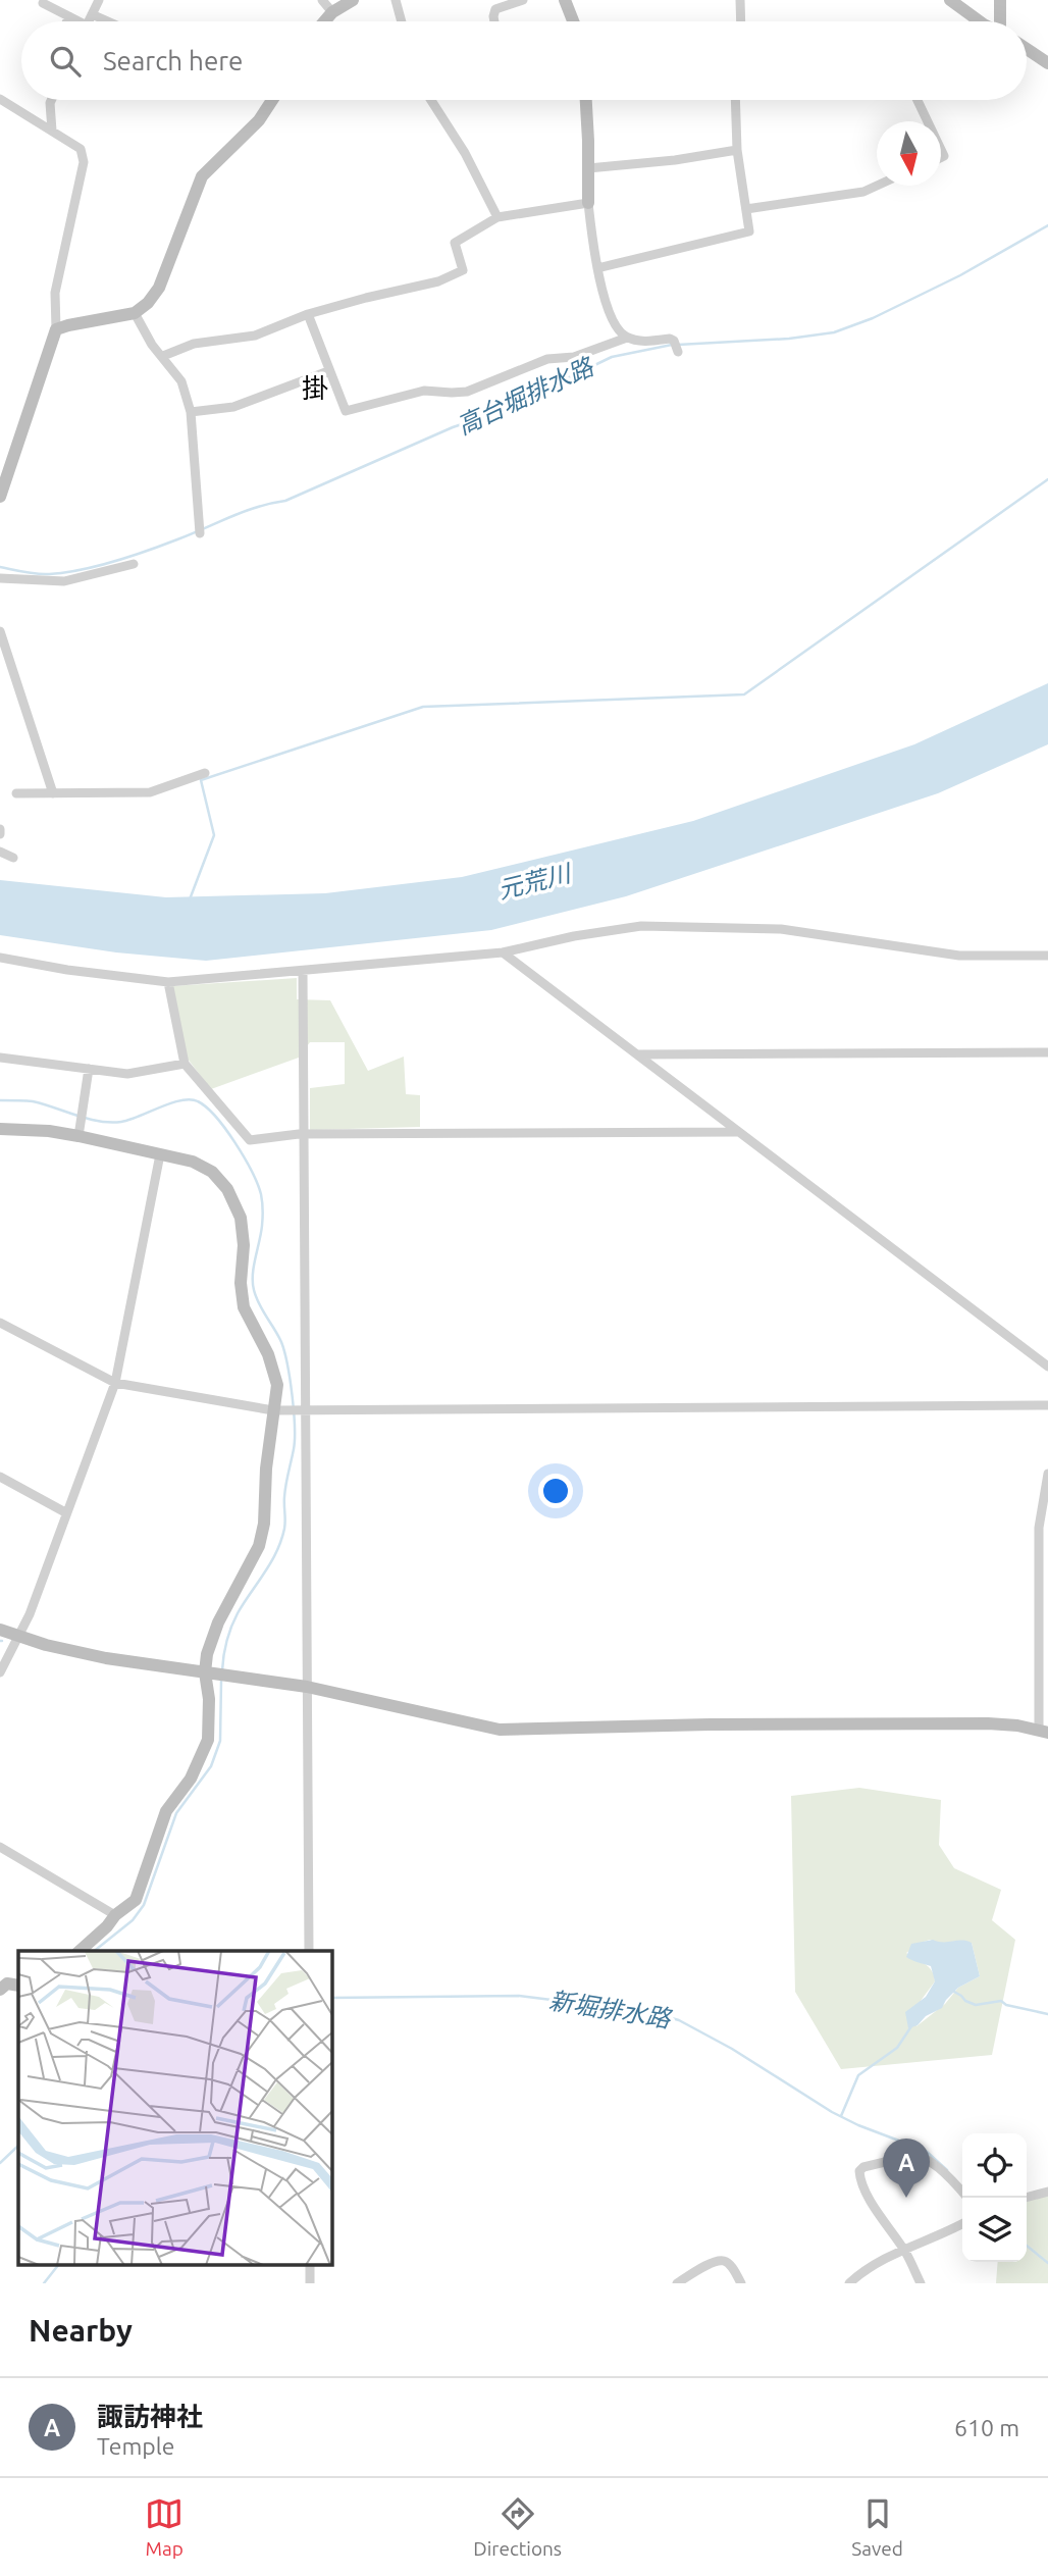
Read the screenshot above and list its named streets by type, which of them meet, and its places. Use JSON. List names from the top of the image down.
{
  "districts": ["掛"],
  "water": ["高台堀排水路", "元荒川", "新堀排水路"],
  "north": "bottom",
  "page": {
    "search": "Search here",
    "pins": "A",
    "heading": "Nearby",
    "list": [
      {
        "mark": "A",
        "name": "諏訪神社",
        "note": "Temple",
        "value": "610 m"
      }
    ],
    "nav": ["Map", "Directions", "Saved"]
  }
}
